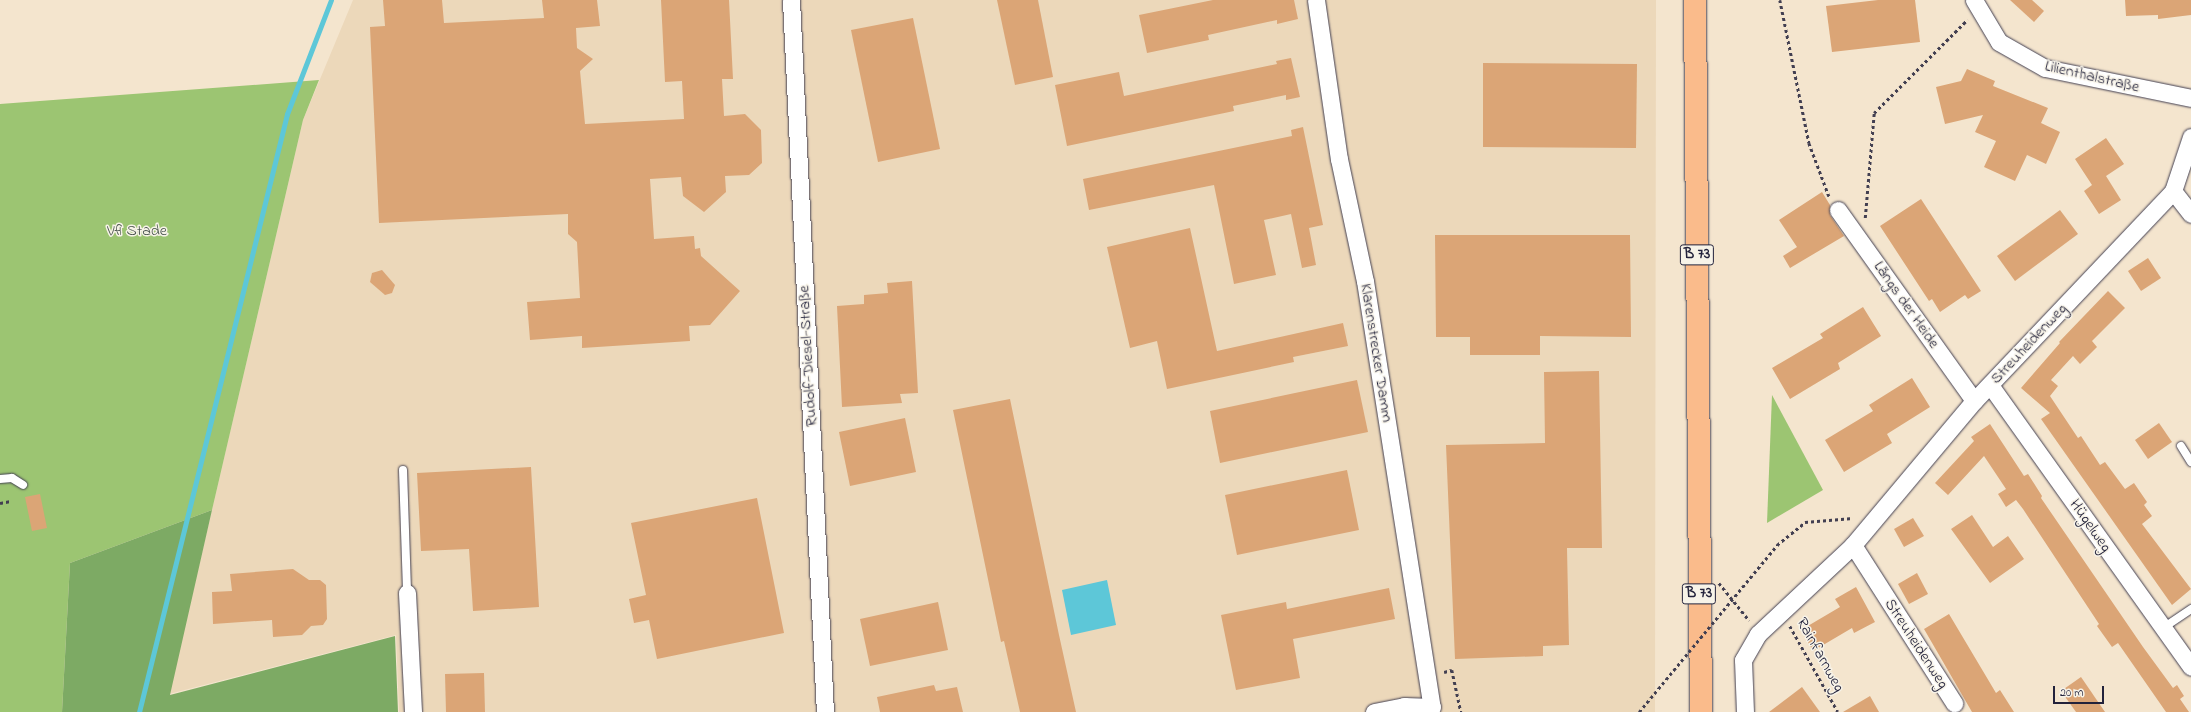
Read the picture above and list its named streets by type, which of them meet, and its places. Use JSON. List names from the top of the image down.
{
  "streets": {
    "main road": ["B 73"],
    "street": [
      "Lilienthalstraße",
      "Längs der Heide",
      "Streuheidenweg",
      "Klarenstrecker Damm",
      "Rudolf-Diesel-Straße",
      "Hügelweg"
    ],
    "path": ["Rainfarnweg"]
  },
  "crossings": [
    ["Längs der Heide", "Streuheidenweg"],
    ["Streuheidenweg", "Hügelweg"],
    ["Streuheidenweg", "Rainfarnweg"]
  ],
  "parks": ["Vfl Stade"],
  "scale_bar": "20 m"
}
